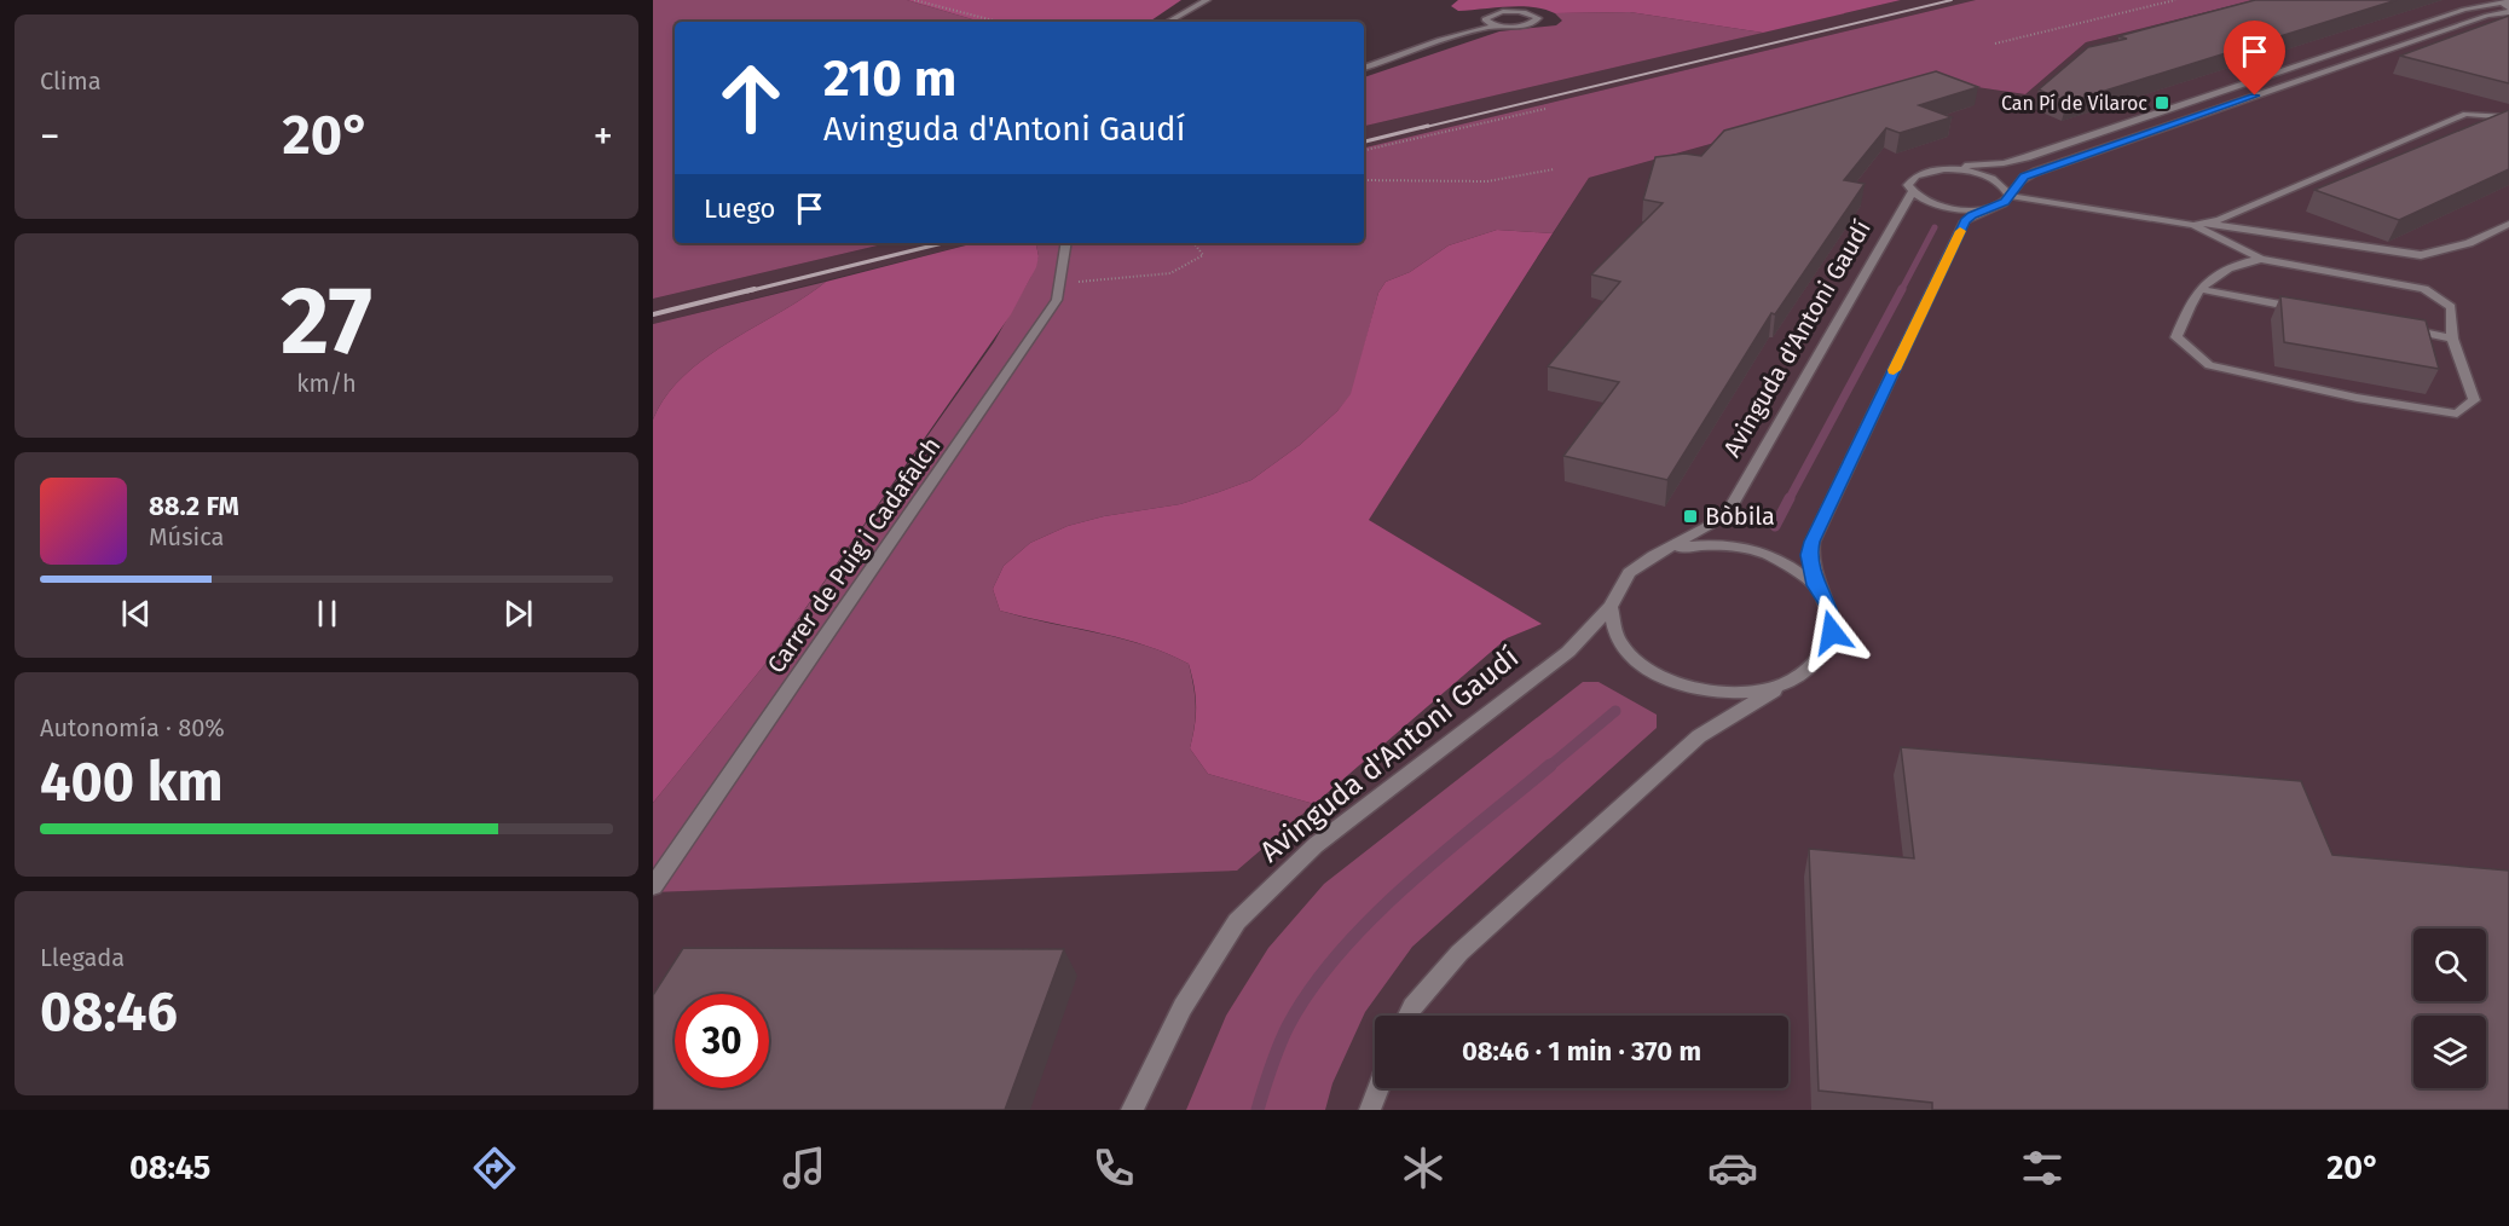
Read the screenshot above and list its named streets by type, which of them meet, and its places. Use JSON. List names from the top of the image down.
{
  "streets": {
    "street": ["Avinguda d'Antoni Gaudí", "Carrer de Puig i Cadafalch"]
  },
  "places": {
    "transit": ["Can Pí de Vilaroc", "Bòbila"]
  },
  "page": {
    "tile": [
      "Clima",
      ["27", "km/h"],
      ["Autonomía · 80%", "400 km"],
      ["Llegada", "08:46"]
    ],
    "turn": ["210 m", "Avinguda d'Antoni Gaudí"],
    "heat": ["−", "20°", "+"],
    "then": "Luego",
    "song": ["88.2 FM", "Música"],
    "limit": "30",
    "trip": "08:46 · 1 min · 370 m",
    "tabs": ["08:45", "20°"]
  }
}
